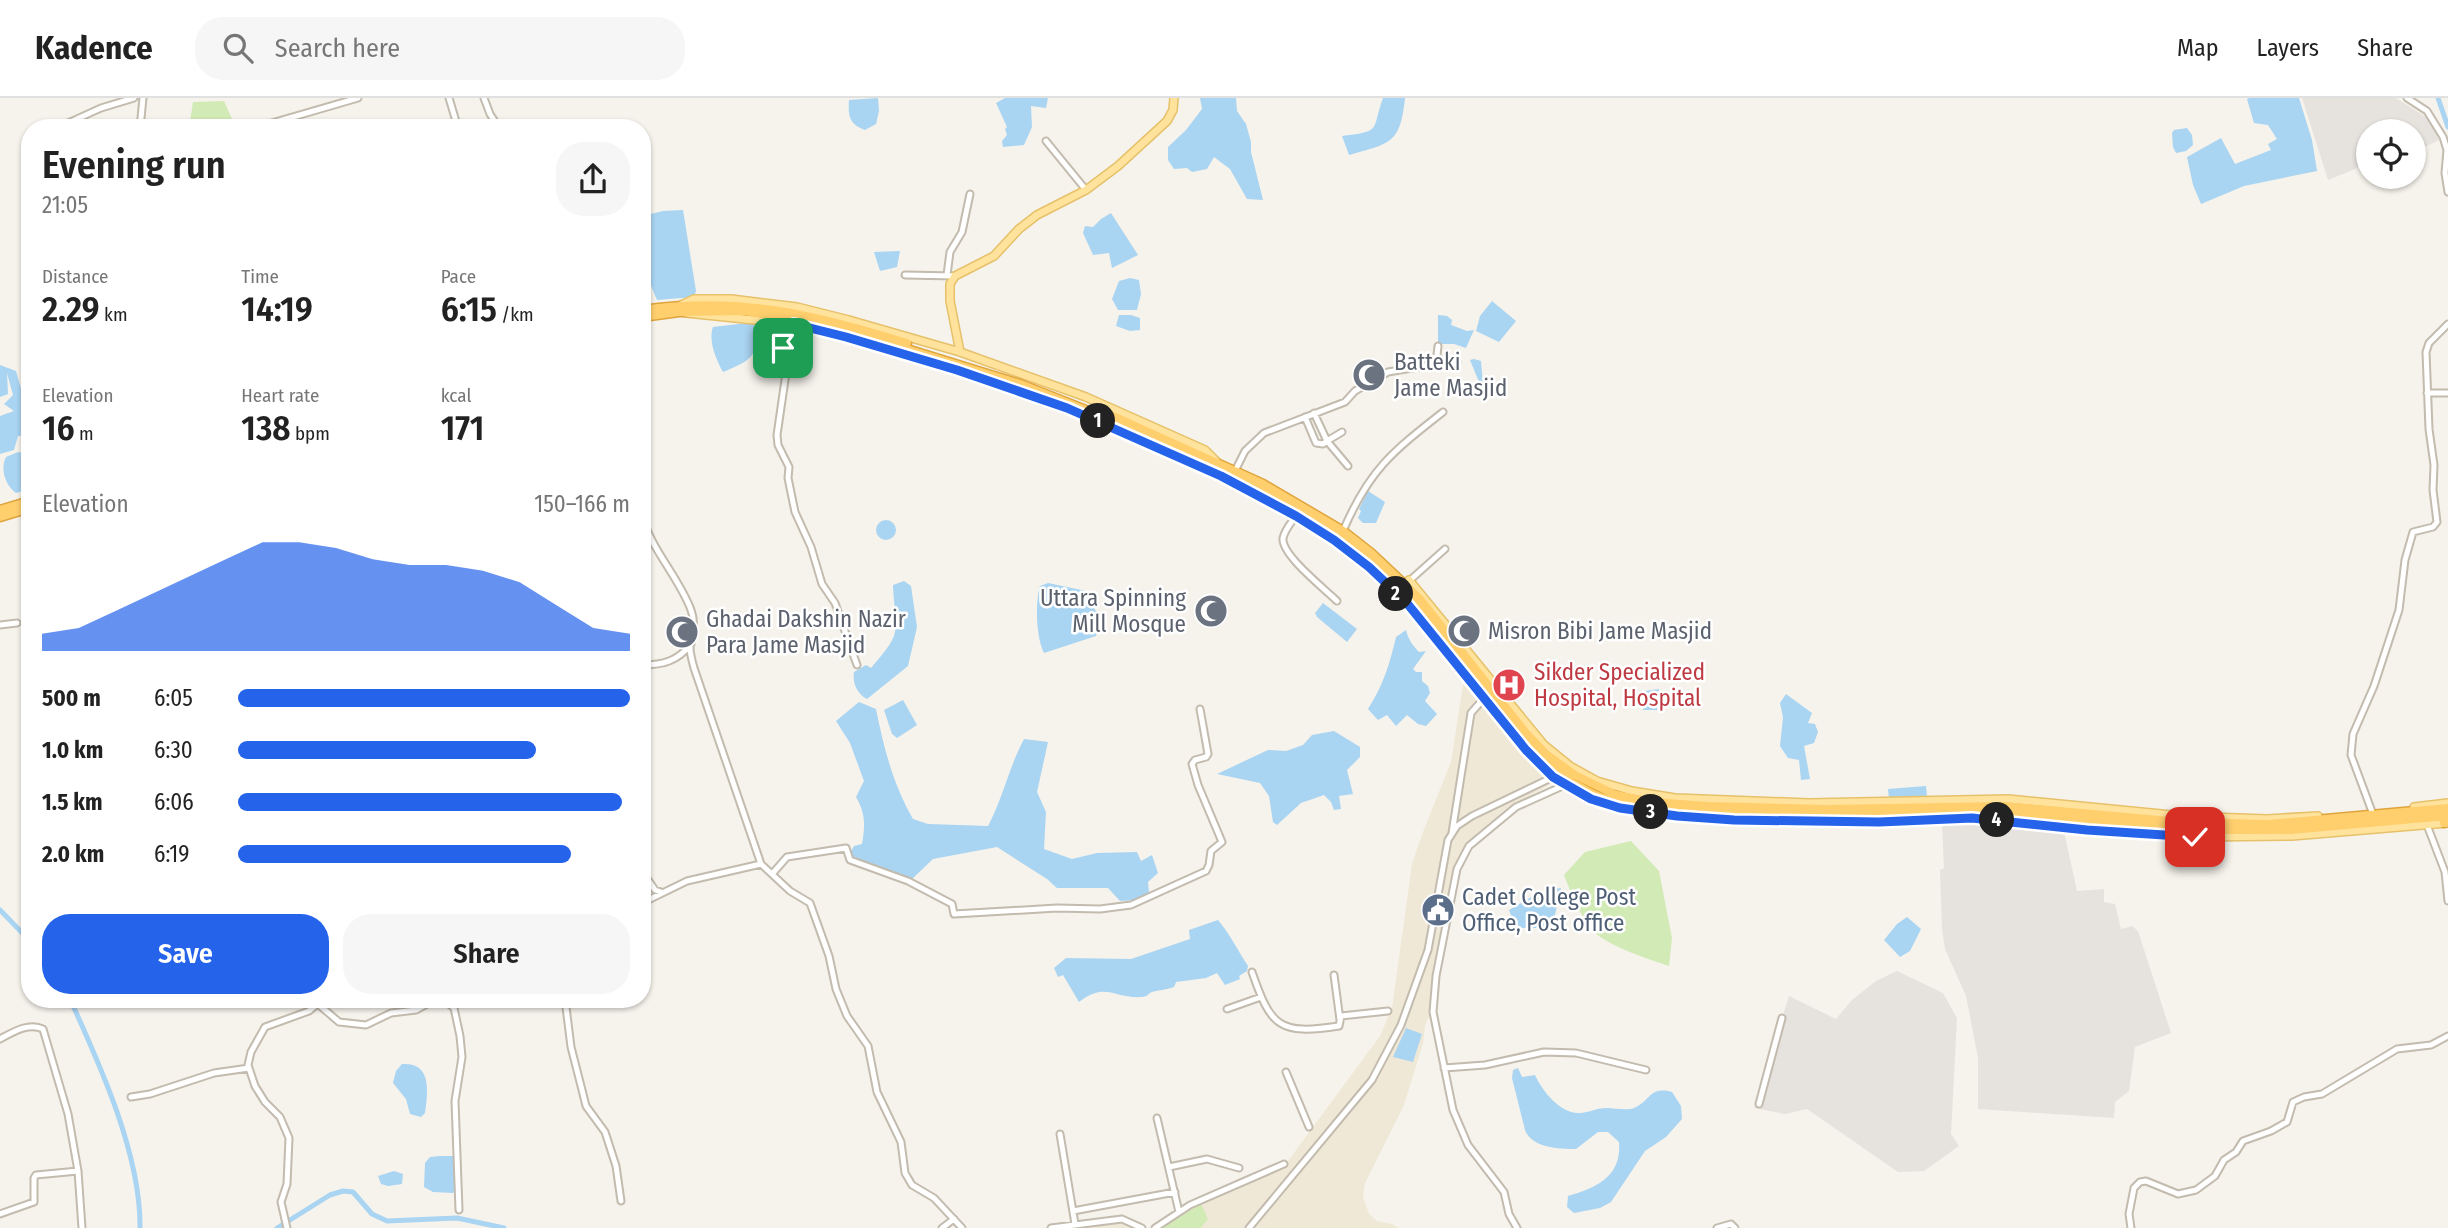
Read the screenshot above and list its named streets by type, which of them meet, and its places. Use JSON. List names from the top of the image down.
{
  "places": {
    "mosque": [
      "Batteki Jame Masjid",
      "Uttara Spinning Mill Mosque",
      "Misron Bibi Jame Masjid",
      "Ghadai Dakshin Nazir Para Jame Masjid"
    ],
    "hospital": ["Sikder Specialized Hospital, Hospital"],
    "public building": ["Cadet College Post Office, Post office"]
  },
  "page": {
    "header": "Kadence",
    "search": "Search here",
    "nav": ["Map", "Layers", "Share"],
    "heading": ["Evening run", "21:05"],
    "stats": [
      ["Distance", "2.29 km"],
      ["Time", "14:19"],
      ["Pace", "6:15 /km"],
      ["Elevation", "16 m"],
      ["Heart rate", "138 bpm"],
      ["kcal", "171"]
    ],
    "pins": [
      "1",
      "2",
      "3",
      "4"
    ],
    "chart": ["Elevation", "150–166 m"],
    "list": [
      {
        "name": "500 m",
        "note": "6:05"
      },
      {
        "name": "1.0 km",
        "note": "6:30"
      },
      {
        "name": "1.5 km",
        "note": "6:06"
      },
      {
        "name": "2.0 km",
        "note": "6:19"
      }
    ],
    "buttons": ["Save", "Share"]
  }
}
